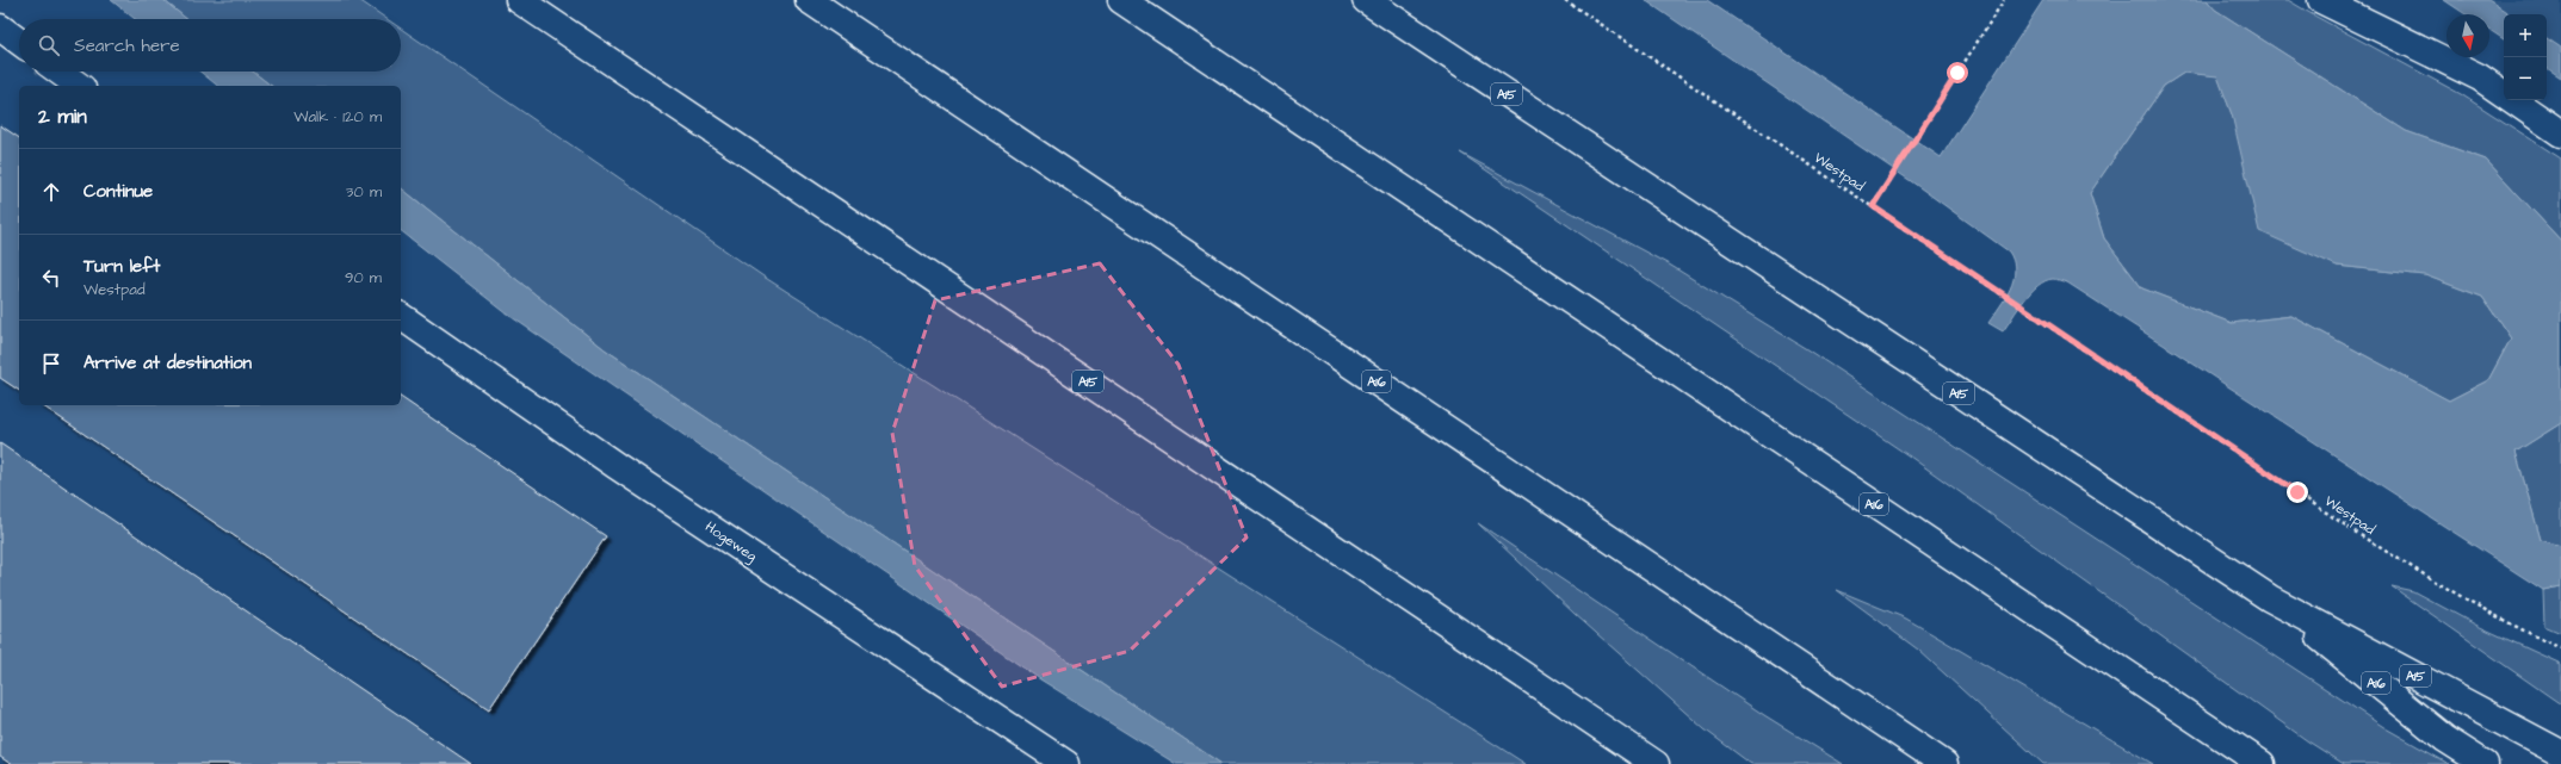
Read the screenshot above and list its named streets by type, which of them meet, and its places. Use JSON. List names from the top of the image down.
{
  "streets": {
    "main road": ["A15", "A16", "Hogeweg"],
    "path": ["Westpad"]
  },
  "crossings": [
    ["A15", "A16"]
  ],
  "north": "bottom",
  "page": {
    "map_buttons": ["+", "−"],
    "search": "Search here",
    "heading": ["2 min", "Walk · 120 m"],
    "list": [
      ["Continue", "30 m"],
      ["Turn left", "Westpad", "90 m"],
      "Arrive at destination"
    ]
  }
}
